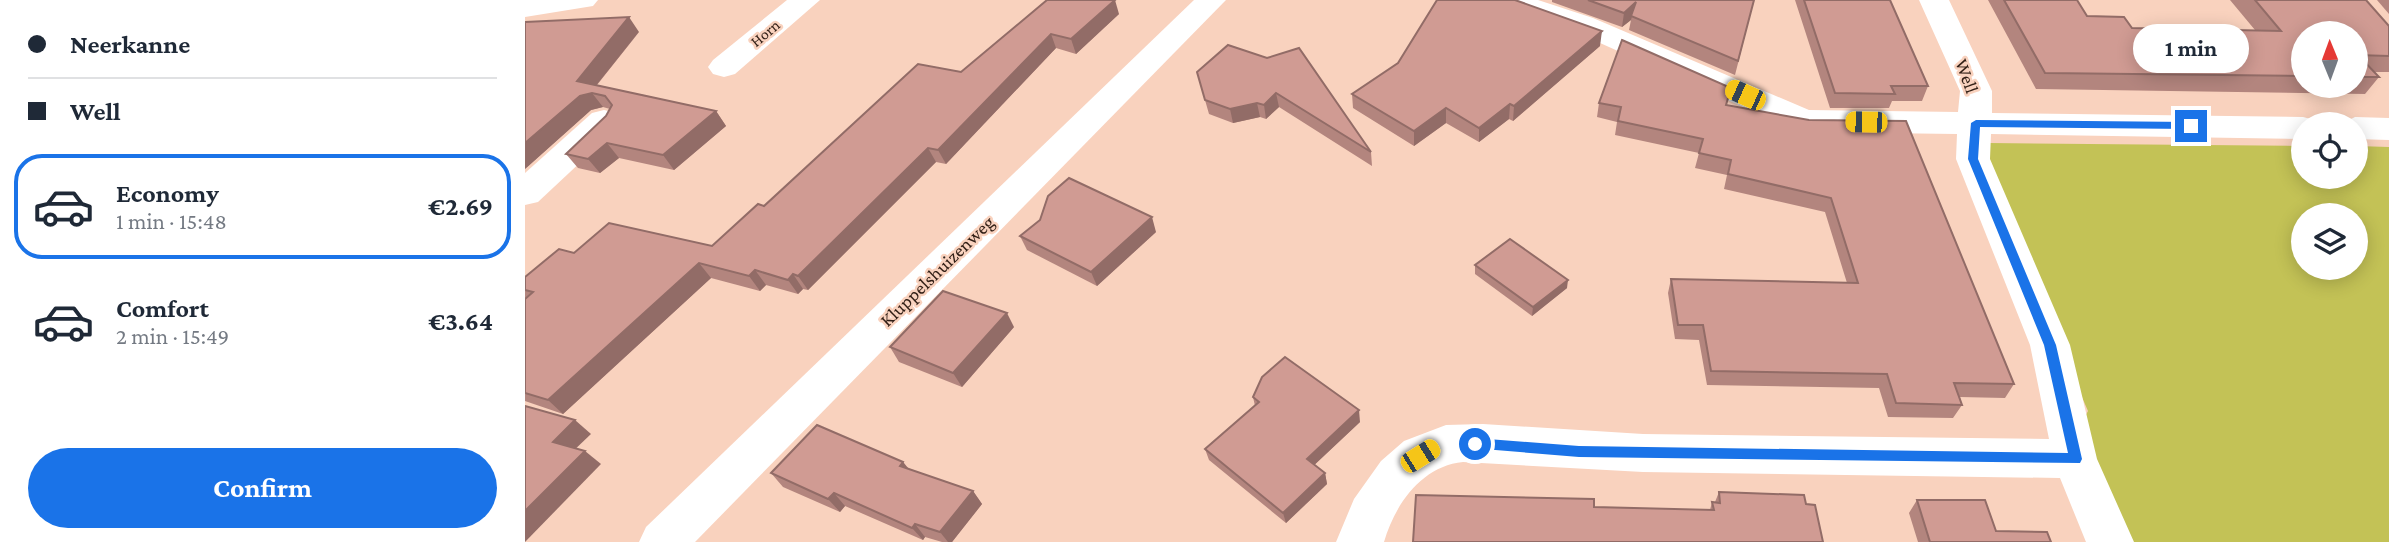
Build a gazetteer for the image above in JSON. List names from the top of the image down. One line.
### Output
{"streets":{"street":["Horn","Well","Kluppelshuizenweg"]},"north":"top","page":{"banner":["Neerkanne","Well"],"bubble":"1 min","list":[{"name":"Economy","note":"1 min · 15:48","value":"€2.69"},{"name":"Comfort","note":"2 min · 15:49","value":"€3.64"}],"buttons":"Confirm"}}
